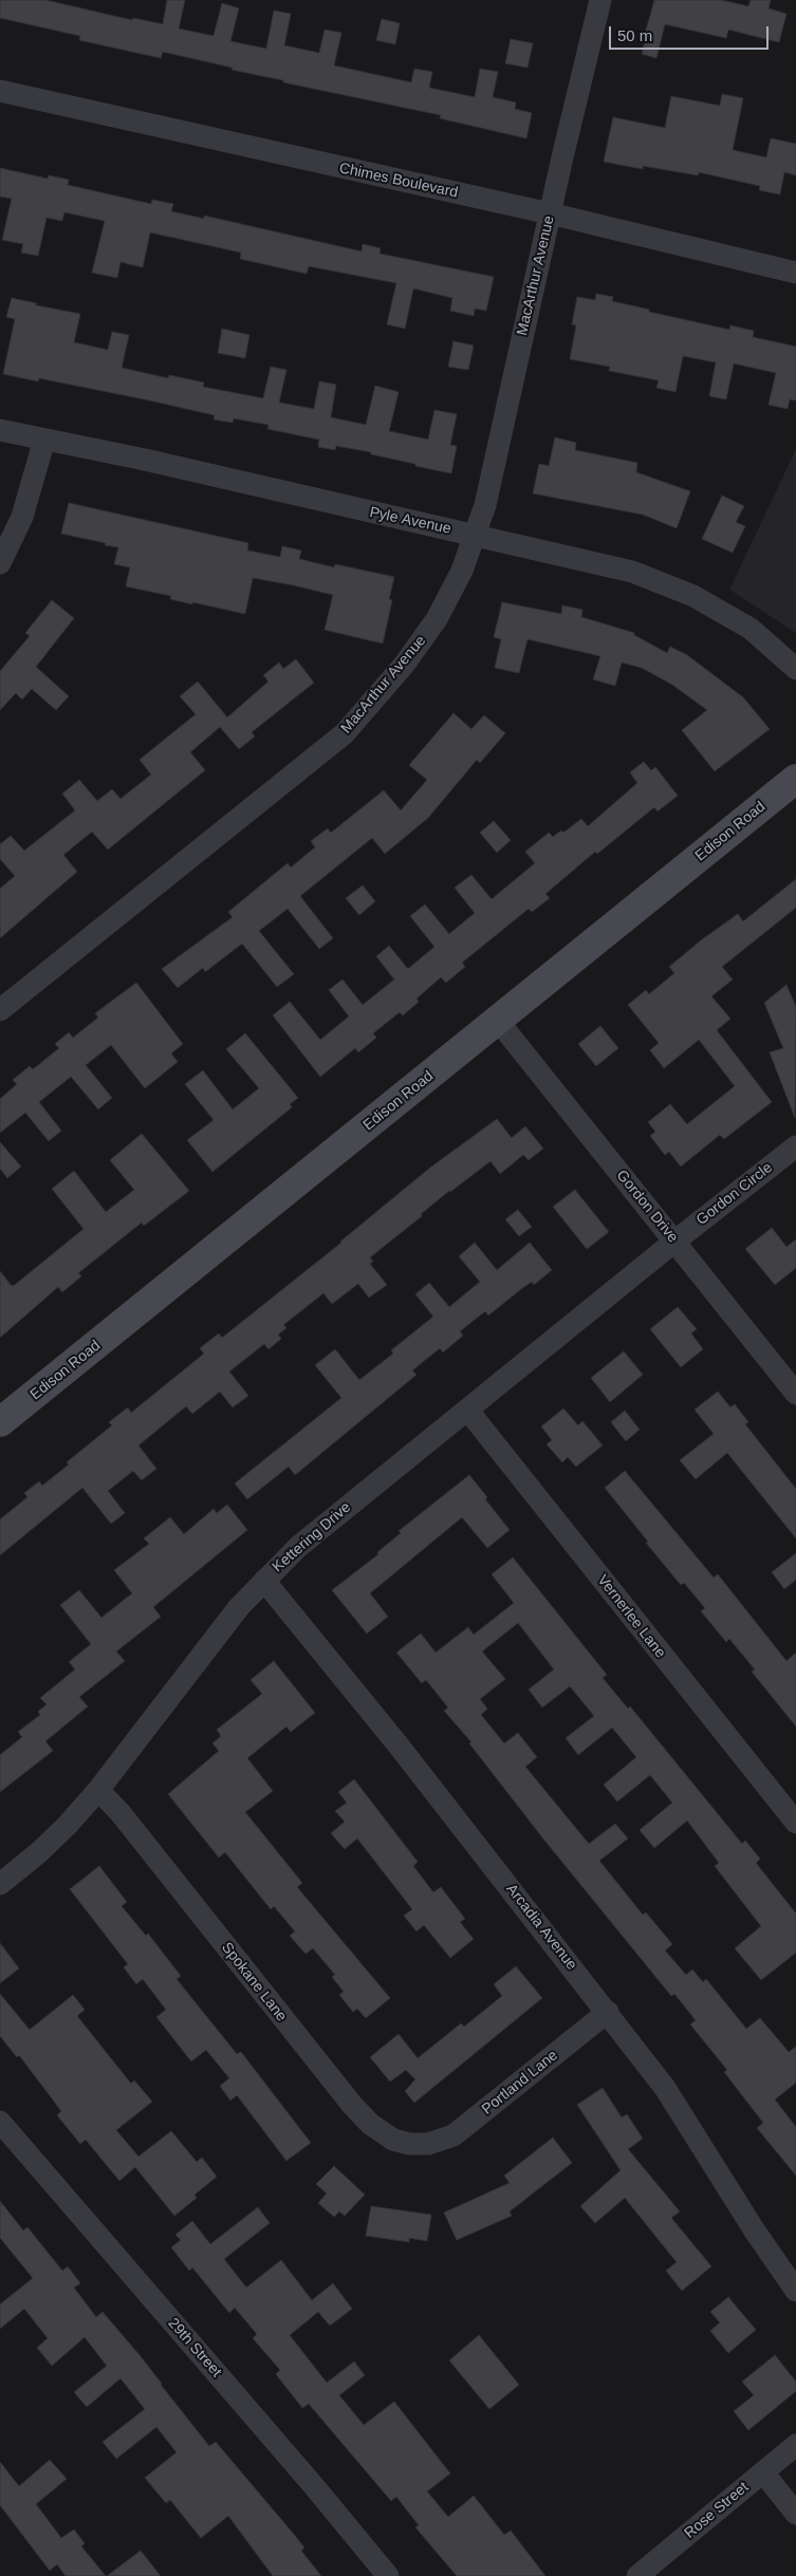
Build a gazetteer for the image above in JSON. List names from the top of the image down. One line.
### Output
{"streets":{"main road":["Edison Road"],"street":["Chimes Boulevard","MacArthur Avenue","Pyle Avenue","Gordon Circle","Gordon Drive","Kettering Drive","Vernerlee Lane","Arcadia Avenue","Spokane Lane","Portland Lane","29th Street","Rose Street"]},"crossings":[["Chimes Boulevard","MacArthur Avenue"],["MacArthur Avenue","Pyle Avenue"],["Edison Road","Gordon Drive"],["Gordon Circle","Gordon Drive"],["Gordon Circle","Kettering Drive"],["Gordon Drive","Kettering Drive"],["Kettering Drive","Vernerlee Lane"],["Kettering Drive","Arcadia Avenue"],["Kettering Drive","Spokane Lane"],["Arcadia Avenue","Portland Lane"],["Spokane Lane","Portland Lane"]],"scale_bar":"50 m"}
